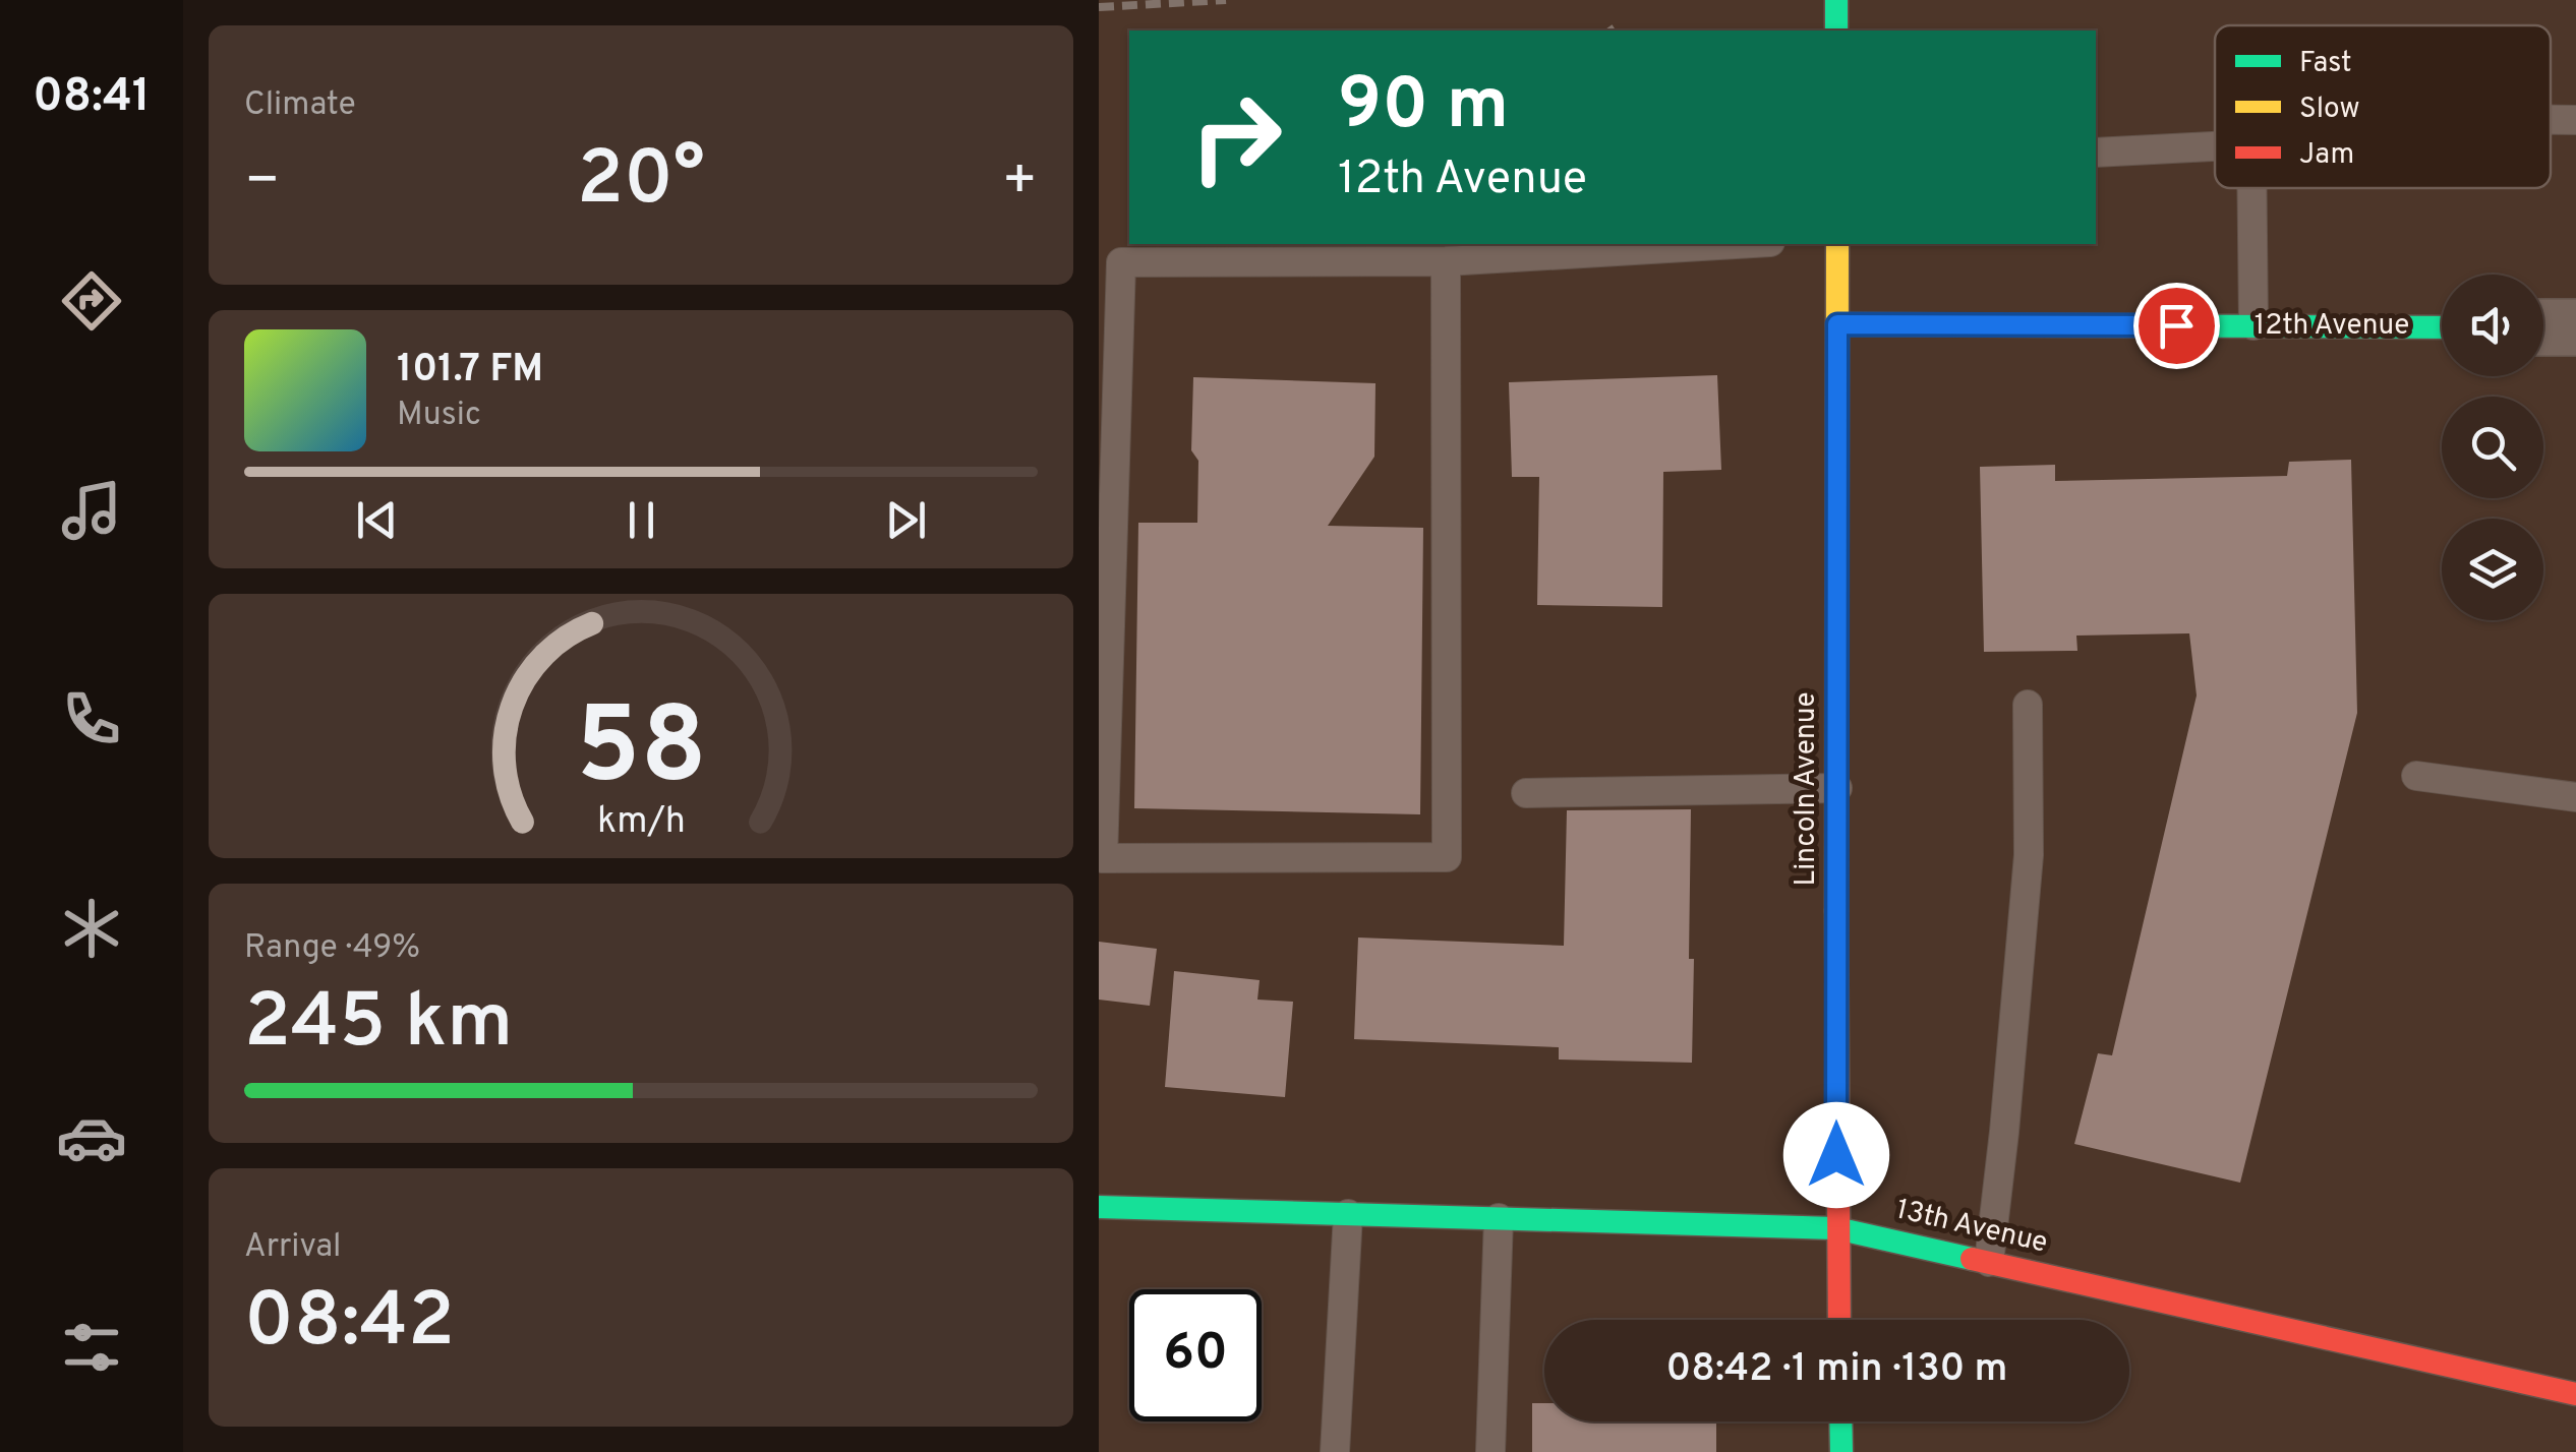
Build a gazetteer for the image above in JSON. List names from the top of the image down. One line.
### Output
{"streets":{"street":["12th Avenue","Lincoln Avenue","13th Avenue"]},"crossings":[["12th Avenue","Lincoln Avenue"],["Lincoln Avenue","13th Avenue"]],"legend":["Fast","Slow","Jam"],"page":{"tabs":"08:41","tile":["Climate",["Range · 49%","245 km"],["Arrival","08:42"]],"turn":["90 m","12th Avenue"],"heat":["−","20°","+"],"song":["101.7 FM","Music"],"limit":"60","trip":"08:42 · 1 min · 130 m","gauge":["58","km/h"]}}
